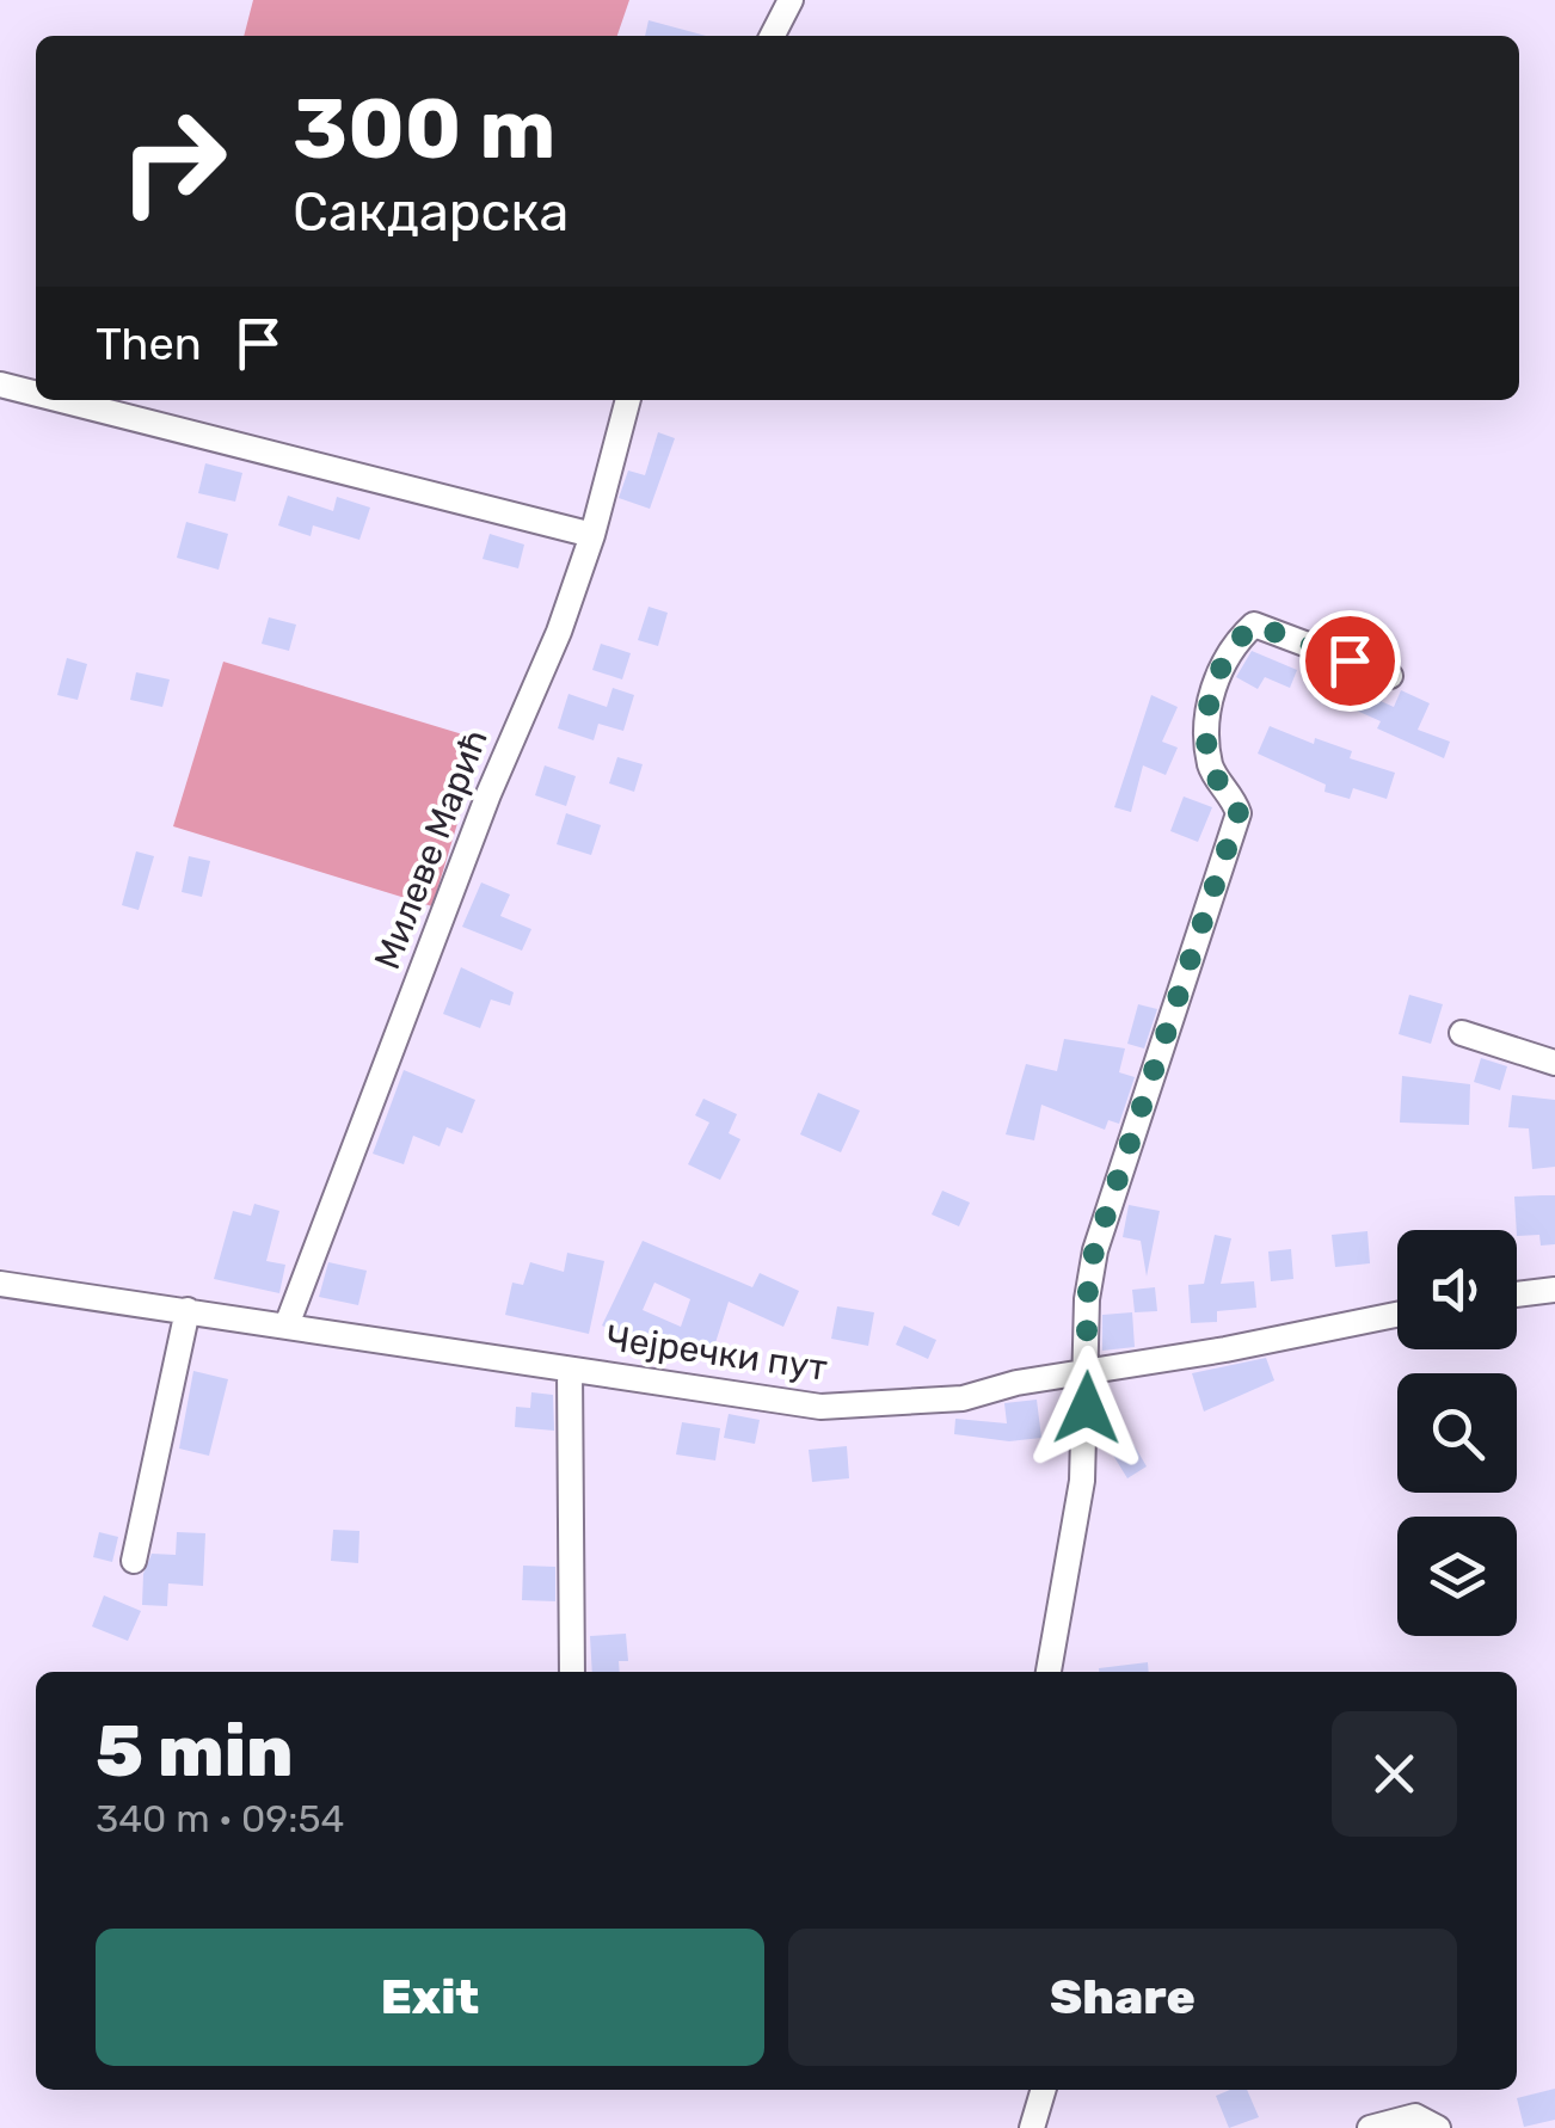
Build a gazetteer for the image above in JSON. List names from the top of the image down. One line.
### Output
{"streets":{"street":["Милеве Мaрић","Чејречки пут"]},"crossings":[["Милеве Мaрић","Чејречки пут"]],"page":{"turn":["300 m","Сакдарска"],"then":"Then","heading":["5 min","340 m · 09:54"],"buttons":["Exit","Share"]}}
